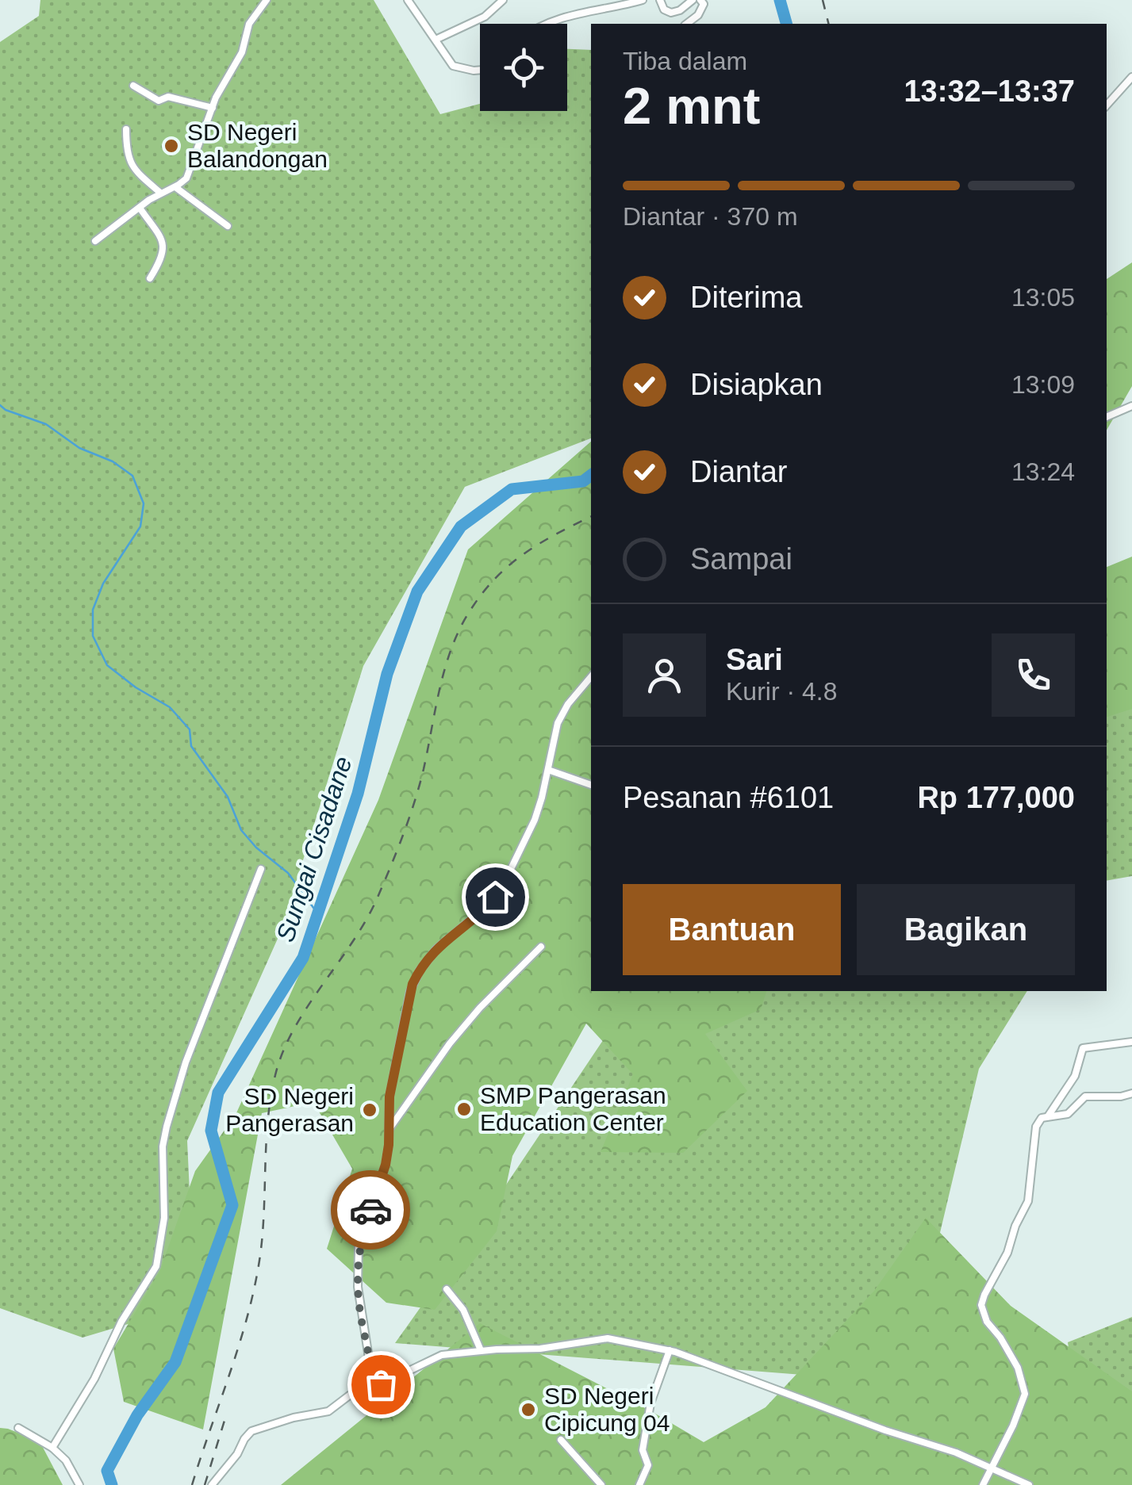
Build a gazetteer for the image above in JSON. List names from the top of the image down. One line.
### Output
{"water":["Sungai Cisadane"],"places":["SD Negeri Balandongan","SMP Pangerasan Education Center","SD Negeri Pangerasan","SD Negeri Cipicung 04"],"page":{"heading":["2 mnt","Tiba dalam","13:32–13:37"],"panel":["Sari","Kurir · 4.8","Pesanan #6101","Rp 177,000"],"bar":"Diantar · 370 m","list":[["Diterima","13:05"],["Disiapkan","13:09"],["Diantar","13:24"],"Sampai"],"buttons":["Bantuan","Bagikan"]}}
